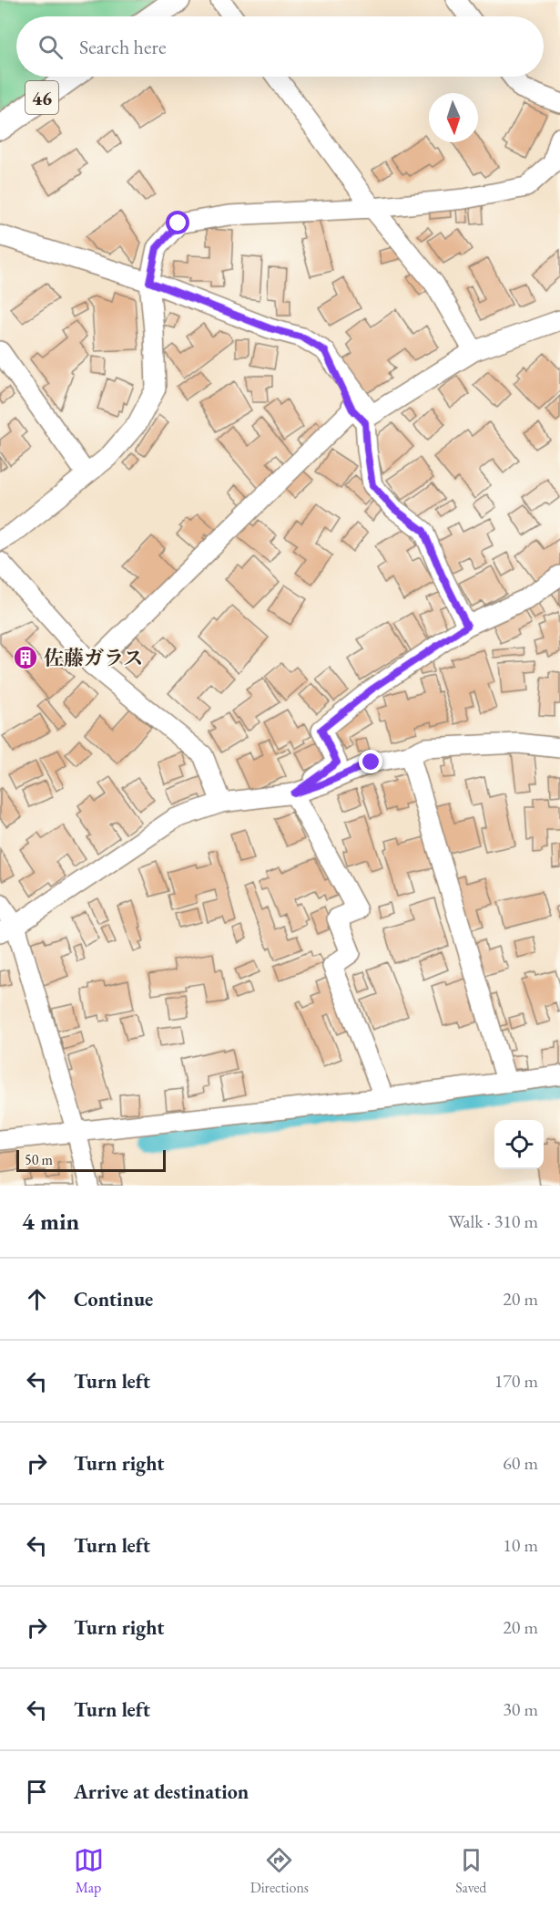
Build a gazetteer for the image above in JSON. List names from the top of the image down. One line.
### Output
{"streets":{"main road":["46"]},"places":{"building":["佐藤ガラス"]},"scale_bar":"50 m","north":"bottom","page":{"search":"Search here","scale":"50 m","heading":["4 min","Walk · 310 m"],"list":[["Continue","20 m"],["Turn left","170 m"],["Turn right","60 m"],["Turn left","10 m"],["Turn right","20 m"],["Turn left","30 m"],"Arrive at destination"],"nav":["Map","Directions","Saved"]}}
